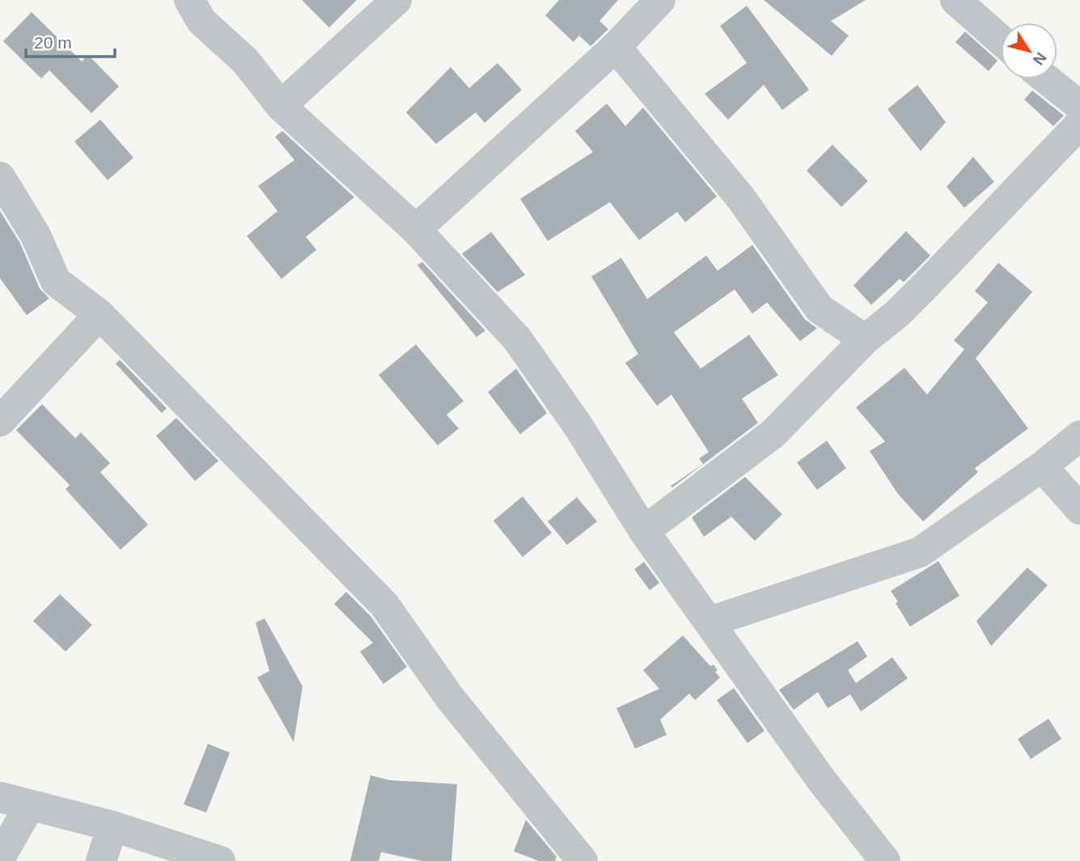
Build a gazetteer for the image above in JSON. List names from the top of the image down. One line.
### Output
{"scale_bar":"20 m","north":"bottom right"}
